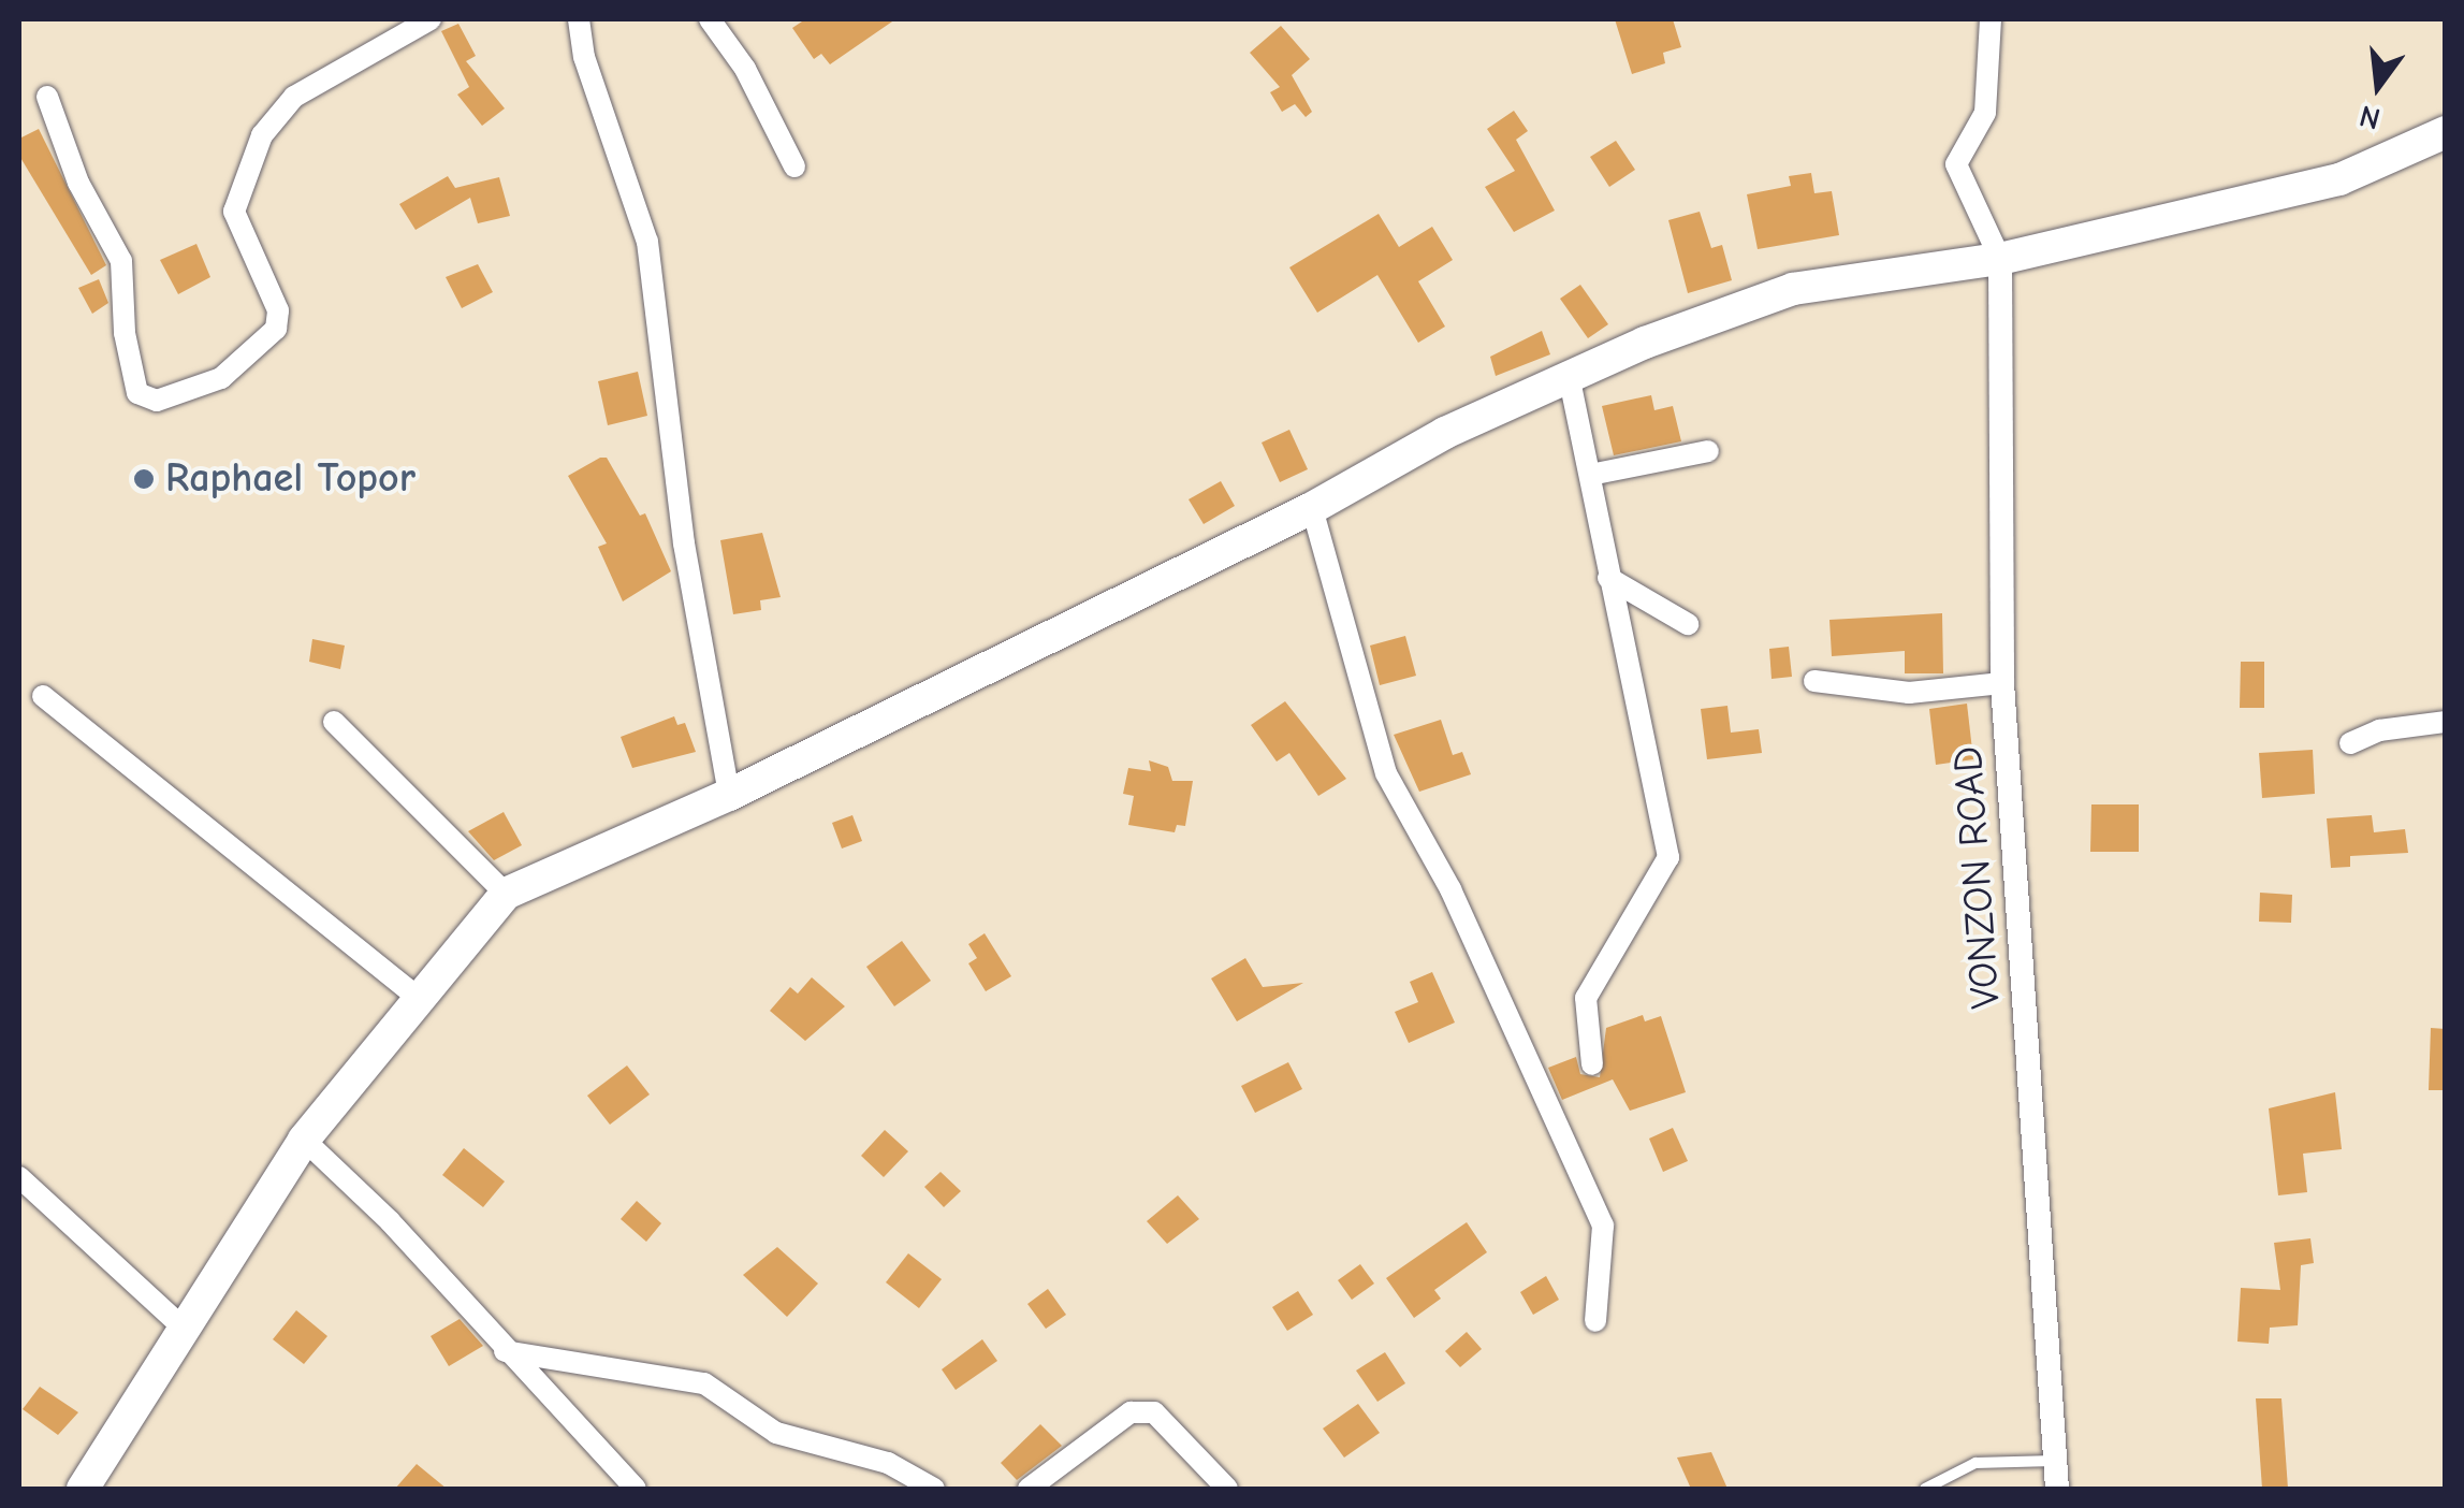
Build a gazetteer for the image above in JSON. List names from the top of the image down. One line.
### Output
{"streets":{"street":["VONZON ROAD"]},"places":["Raphael Topor"],"north":"bottom"}
